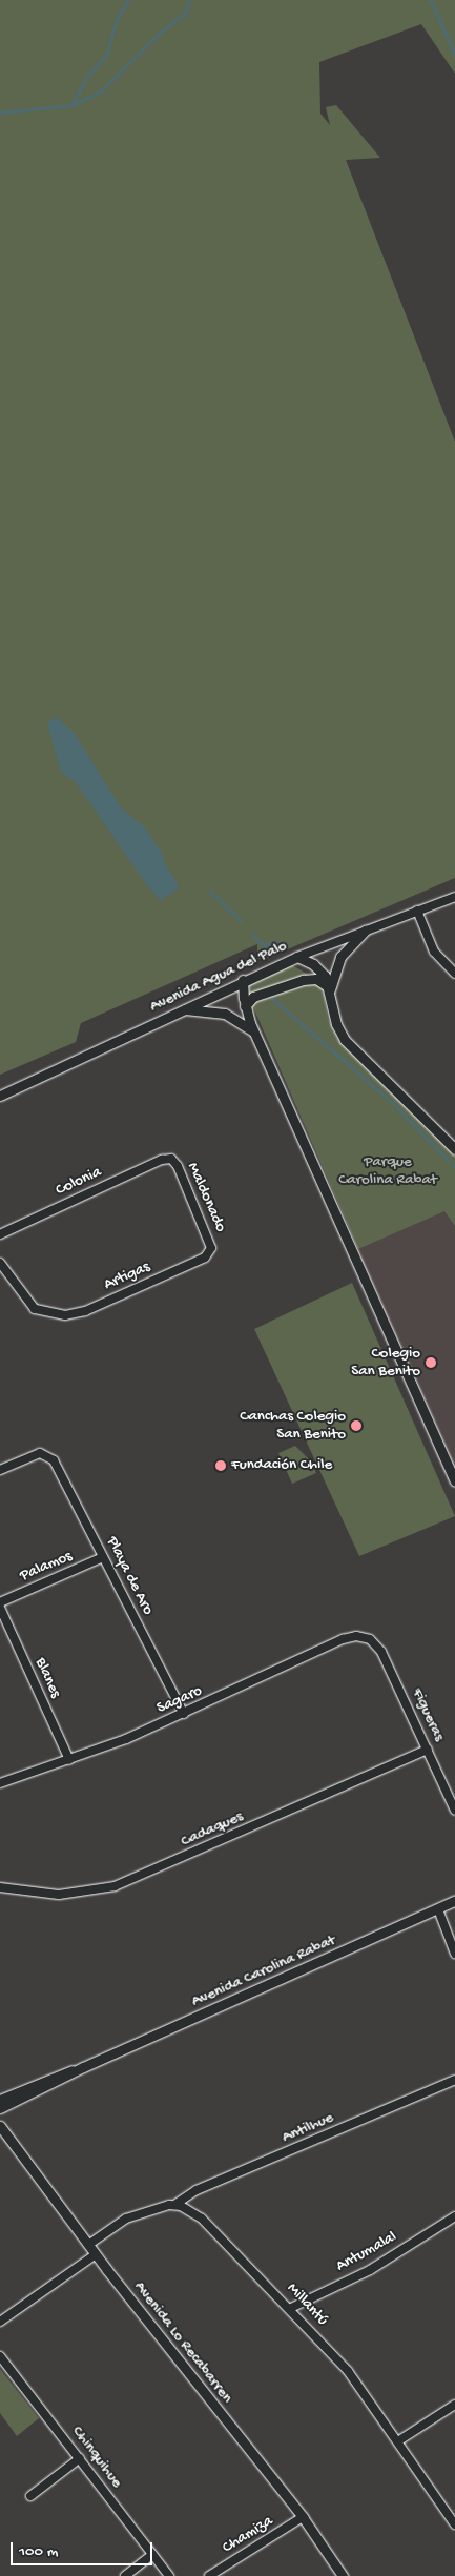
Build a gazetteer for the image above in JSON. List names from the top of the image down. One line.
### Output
{"streets":{"street":["Avenida Agua del Palo","Colonia","Maldonado","Artigas","Palamos","Playa de Aro","Blanes","Sagaro","Figueras","Cadaques","Avenida Carolina Rabat","Antilhue","Antumalal","Millantú","Avenida Lo Recabarren","Chinquihue","Chamiza"]},"crossings":[["Colonia","Maldonado"],["Maldonado","Artigas"],["Palamos","Playa de Aro"],["Playa de Aro","Sagaro"],["Blanes","Sagaro"],["Sagaro","Figueras"],["Figueras","Cadaques"],["Antilhue","Millantú"],["Antumalal","Millantú"],["Avenida Lo Recabarren","Chamiza"]],"parks":["Parque Carolina Rabat"],"places":["Colegio San Benito","Canchas Colegio San Benito","Fundación Chile"],"scale_bar":"100 m"}
